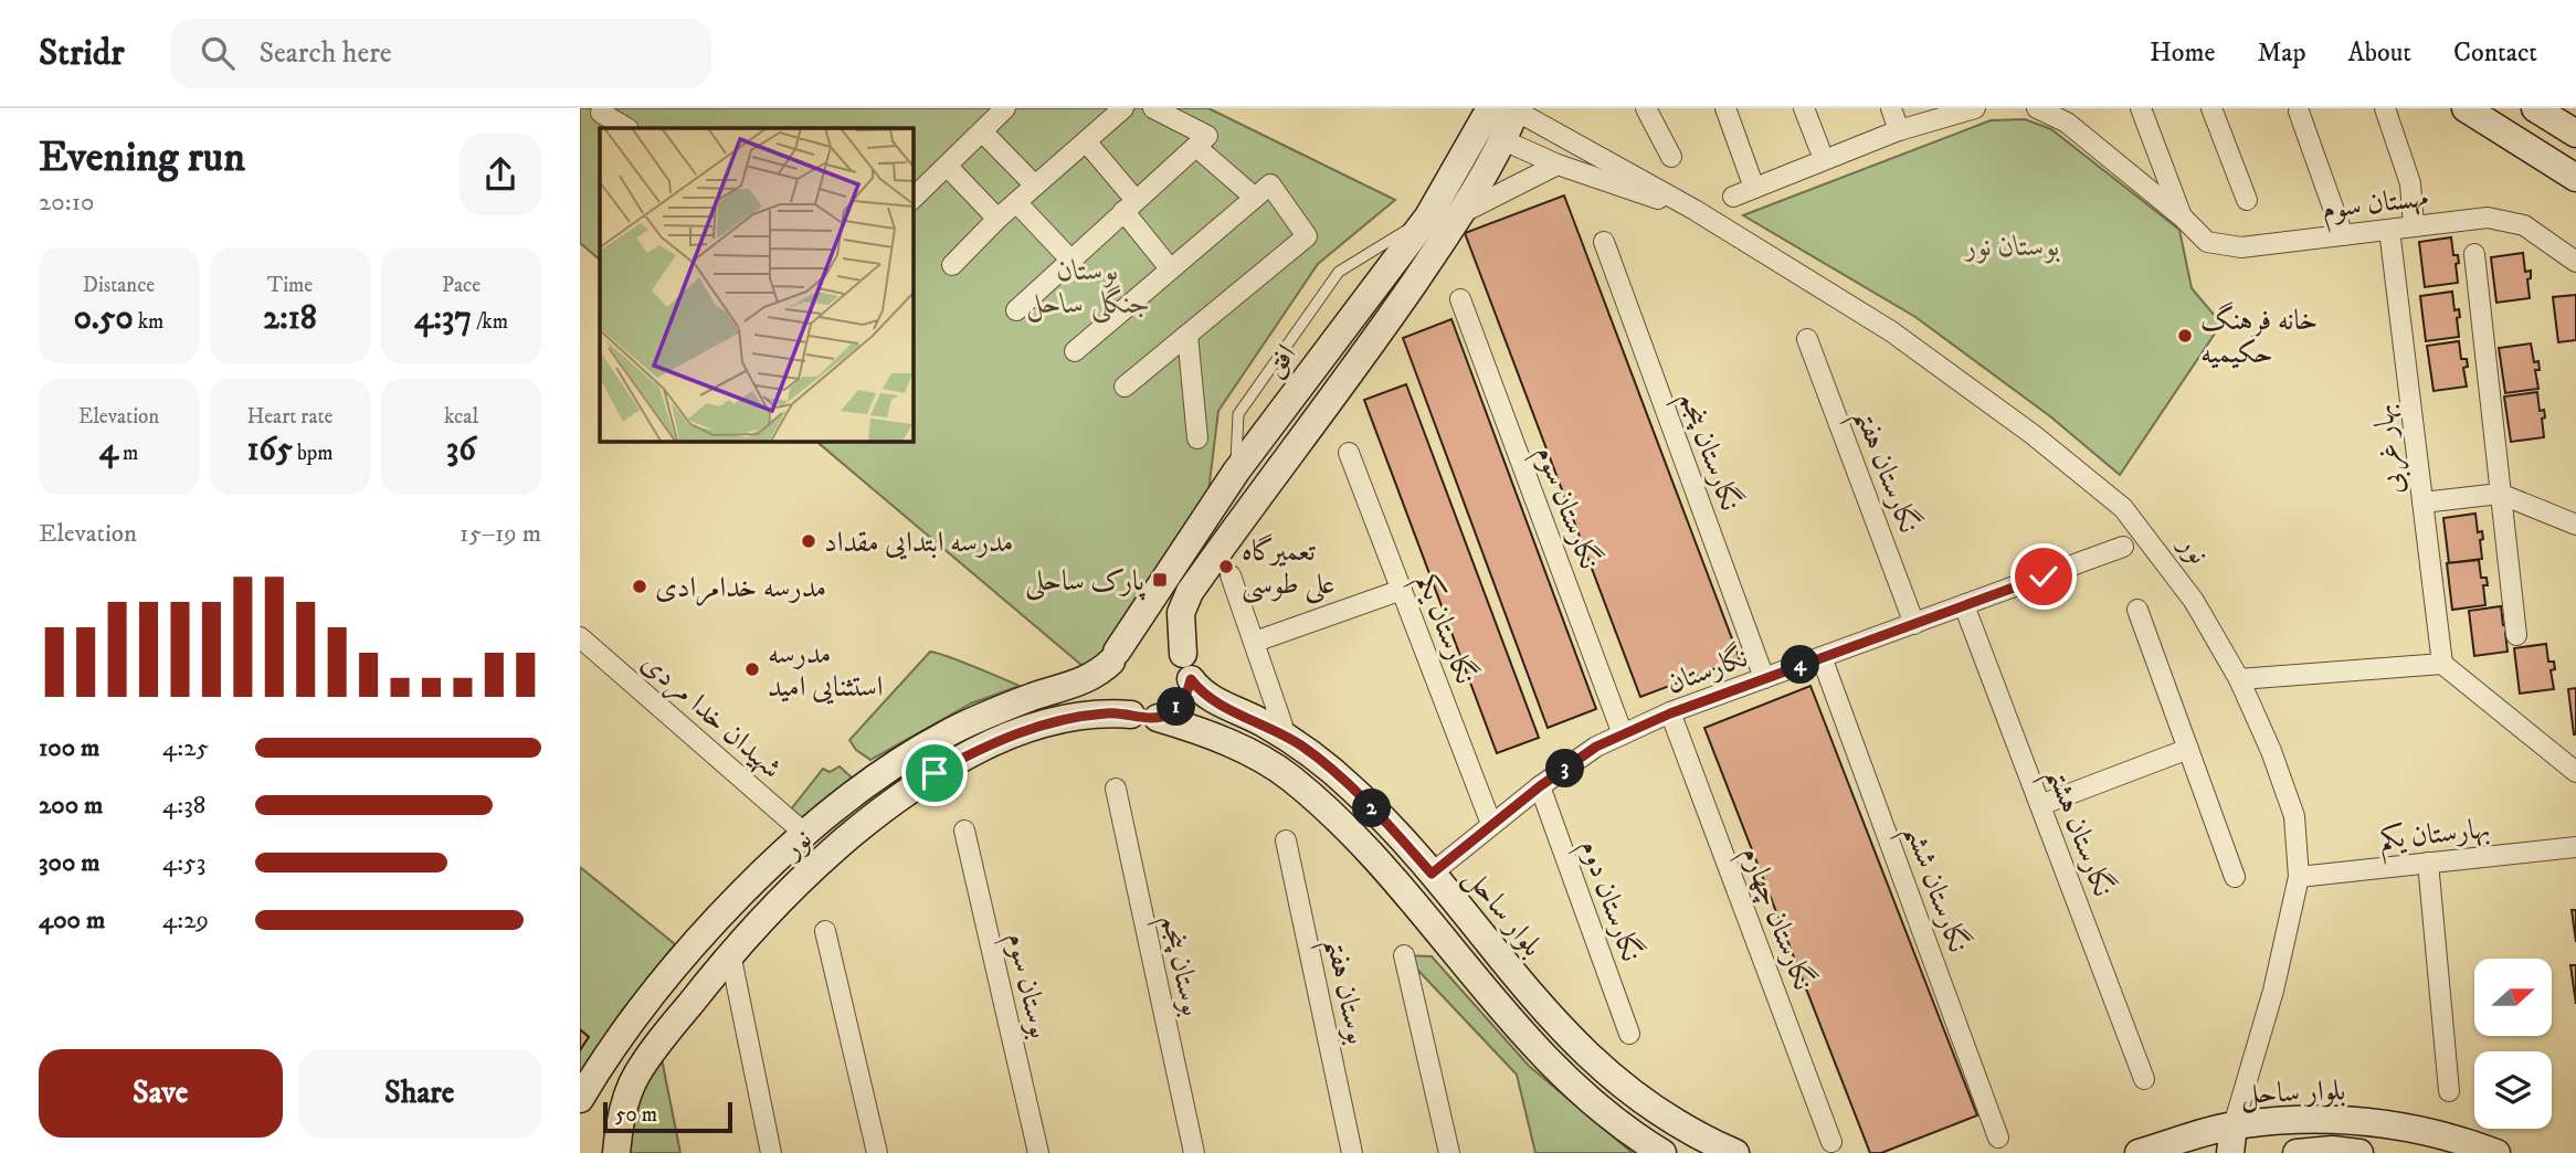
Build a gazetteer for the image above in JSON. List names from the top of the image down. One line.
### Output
{"streets":{"main road":["افق","نور","بلوار ساحل"],"street":["مهستان سوم","بهار غربی","نگارستان پنجم","نگارستان هفتم","نگارستان سوم","نگارستان یکم","نگارستان","شهیدان خدا مردی","نگارستان هشتم","بهارستان یکم","نگارستان ششم","نگارستان دوم","نگارستان چهارم","بوستان پنجم","بوستان سوم","بوستان هفتم"]},"crossings":[["مهستان سوم","بهار غربی"],["افق","نور"],["افق","بلوار ساحل"],["نگارستان پنجم","نگارستان"],["نگارستان هفتم","نگارستان"],["نگارستان سوم","نگارستان"],["نور","شهیدان خدا مردی"],["نور","بهارستان یکم"],["نور","بلوار ساحل"],["نگارستان یکم","نگارستان"],["نگارستان","نگارستان هشتم"],["نگارستان","نگارستان ششم"],["نگارستان","نگارستان دوم"],["نگارستان","بلوار ساحل"],["نگارستان","نگارستان چهارم"]],"parks":["بوستان نور","بوستان جنگلی ساحل"],"places":{"other":["خانه فرهنگ حکیمیه","مدرسه ابتدایی مقداد","تعمیرگاه علی طوسی","مدرسه خدامرادی","مدرسه استثنایی امید"],"transit":["پارک ساحلی"]},"scale_bar":"50 m","north":"right","page":{"header":"Stridr","search":"Search here","nav":["Home","Map","About","Contact"],"heading":["Evening run","20:10"],"stats":[["Distance","0.50 km"],["Time","2:18"],["Pace","4:37 /km"],["Elevation","4 m"],["Heart rate","165 bpm"],["kcal","36"]],"chart":["Elevation","15–19 m"],"pins":["4","1","3","2"],"list":[{"name":"100 m","note":"4:25"},{"name":"200 m","note":"4:38"},{"name":"300 m","note":"4:53"},{"name":"400 m","note":"4:29"}],"buttons":["Save","Share"],"scale":"50 m"}}
